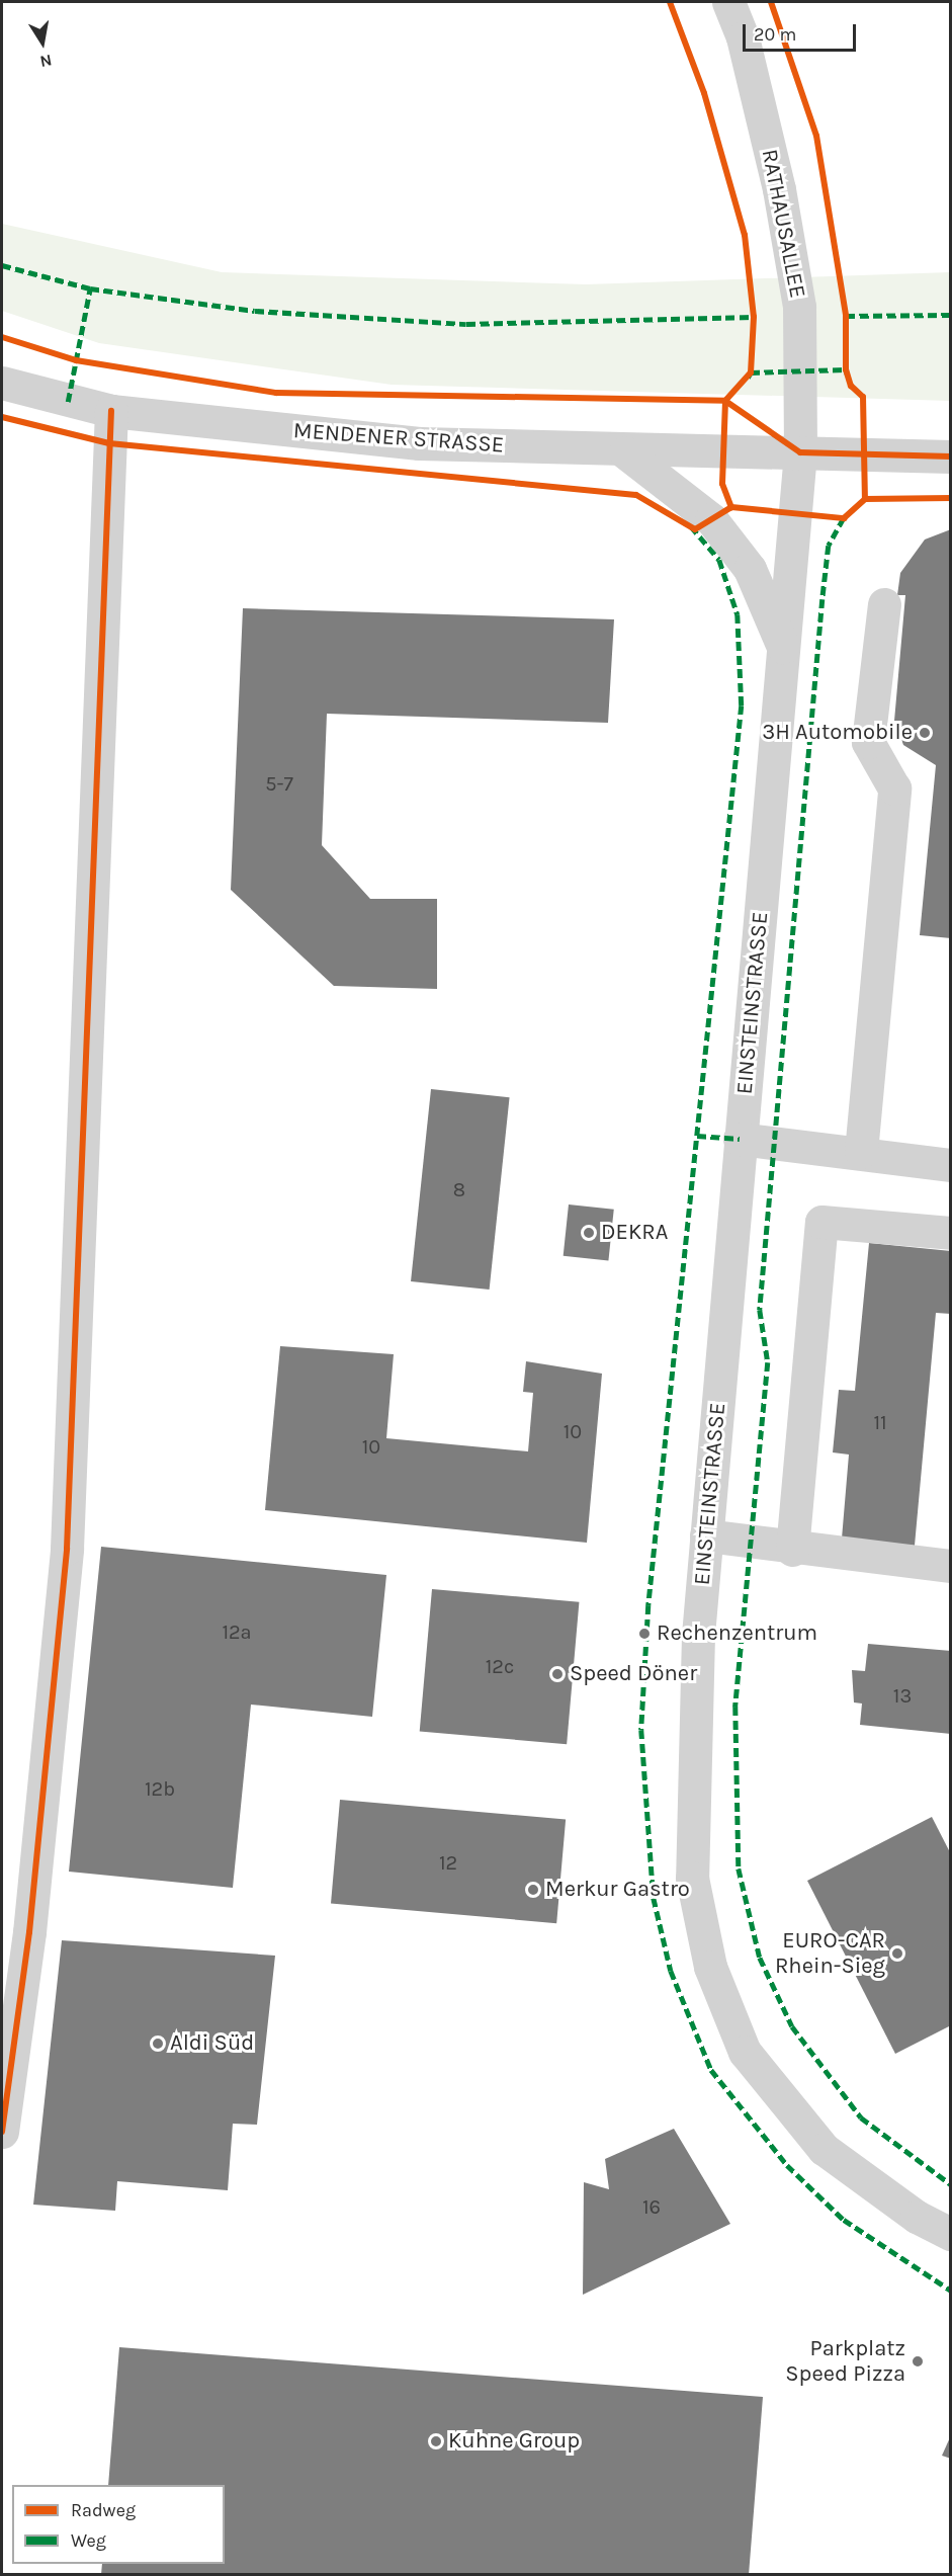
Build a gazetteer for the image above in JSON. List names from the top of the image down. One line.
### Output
{"streets":{"street":["RATHAUSALLEE","MENDENER STRASSE","EINSTEINSTRASSE"]},"crossings":[["RATHAUSALLEE","MENDENER STRASSE"],["RATHAUSALLEE","EINSTEINSTRASSE"],["MENDENER STRASSE","EINSTEINSTRASSE"]],"places":["3H Automobile","DEKRA","Rechenzentrum","Speed Döner","Merkur Gastro","EURO-CAR Rhein-Sieg","Aldi Süd","Parkplatz Speed Pizza","Kuhne Group"],"house_numbers":["5-7","8","11","10","10","12a","12c","13","12b","12","16"],"legend":["Radweg","Weg"],"scale_bar":"20 m","north":"bottom"}
